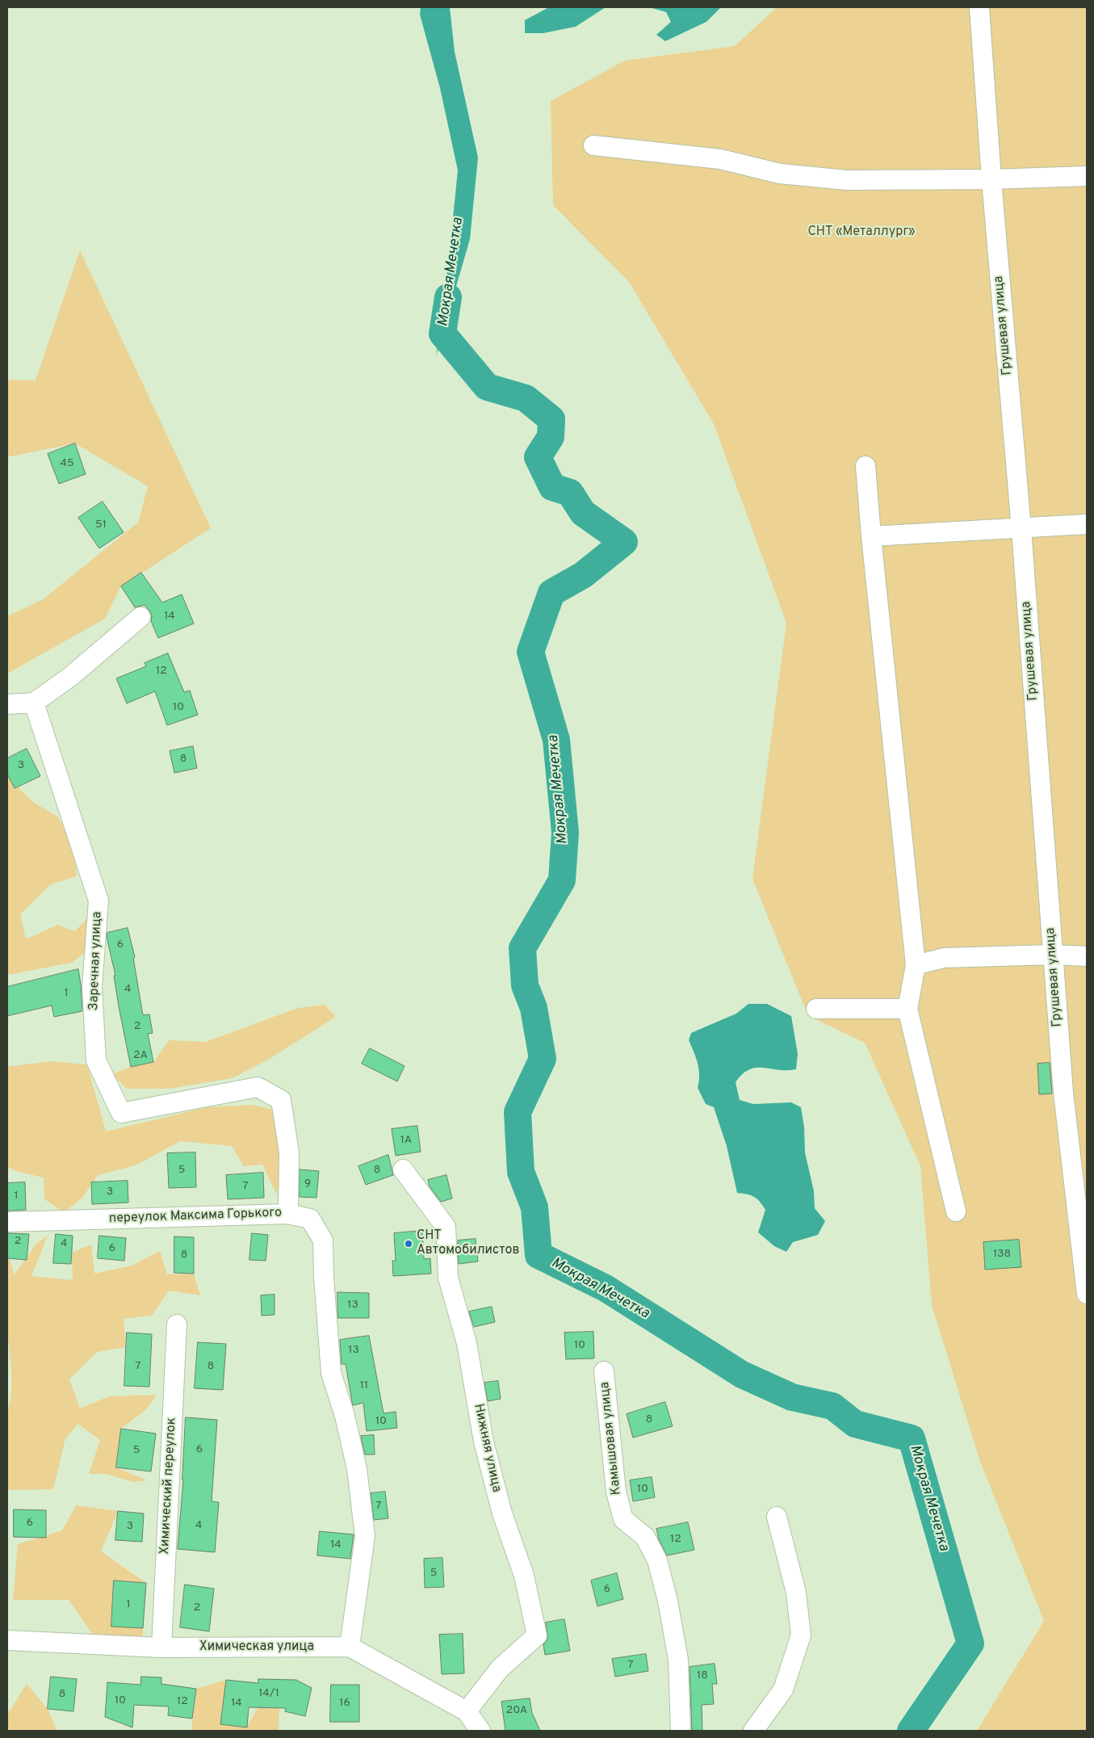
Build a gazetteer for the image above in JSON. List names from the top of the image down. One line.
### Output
{"streets":{"street":["Грушевая улица","Заречная улица","переулок Максима Горького","Камышовая улица","Нижняя улица","Химический переулок","Химическая улица"]},"crossings":[["Заречная улица","переулок Максима Горького"],["переулок Максима Горького","Химическая улица"],["Нижняя улица","Химическая улица"],["Химический переулок","Химическая улица"]],"water":["Мокрая Мечетка"],"parks":["СНТ «Металлург»"],"places":["СНТ Автомобилистов"],"house_numbers":["45","51","14","12","10","8","3","6","4","1","2","2А","1А","5","8","9","7","3","1","2","4","6","138","8","13","10","13","7","8","11","8","10","6","5","10","7","6","4","3","12","14","5","6","1","2","7","18","14/1","8","10","12","14","16","20А"]}
